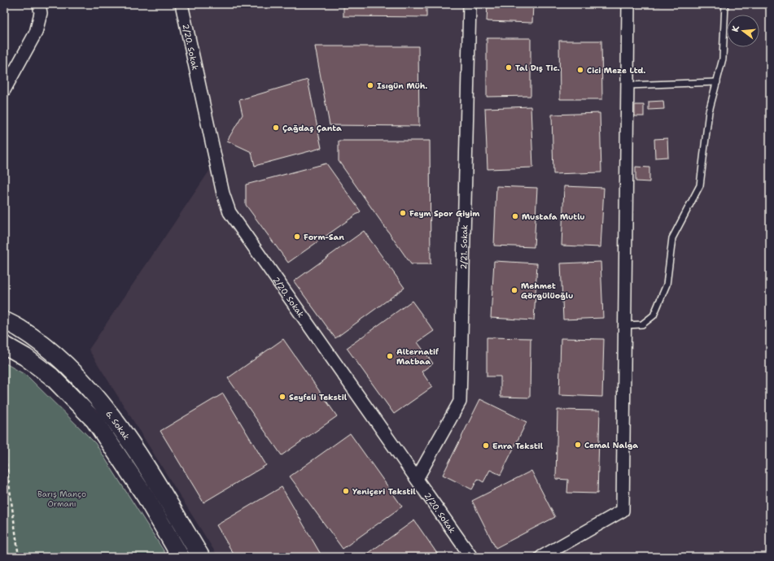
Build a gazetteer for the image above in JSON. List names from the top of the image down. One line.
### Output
{"streets":{"main road":["6. Sokak"],"street":["2/20. Sokak","2/21. Sokak"]},"crossings":[["2/20. Sokak","2/21. Sokak"]],"parks":["Barış Manço Ormanı"],"places":["Tal Dış Tic.","Cici Meze Ltd.","Isıgün Müh.","Çağdaş Çanta","Feym Spor Giyim","Mustafa Mutlu","Form-San","Mehmet Görgülüoğlu","Alternatif Matbaa","Seyfeli Tekstil","Cemal Nalga","Enra Tekstil","Yeniçeri Tekstil"],"north":"left"}
